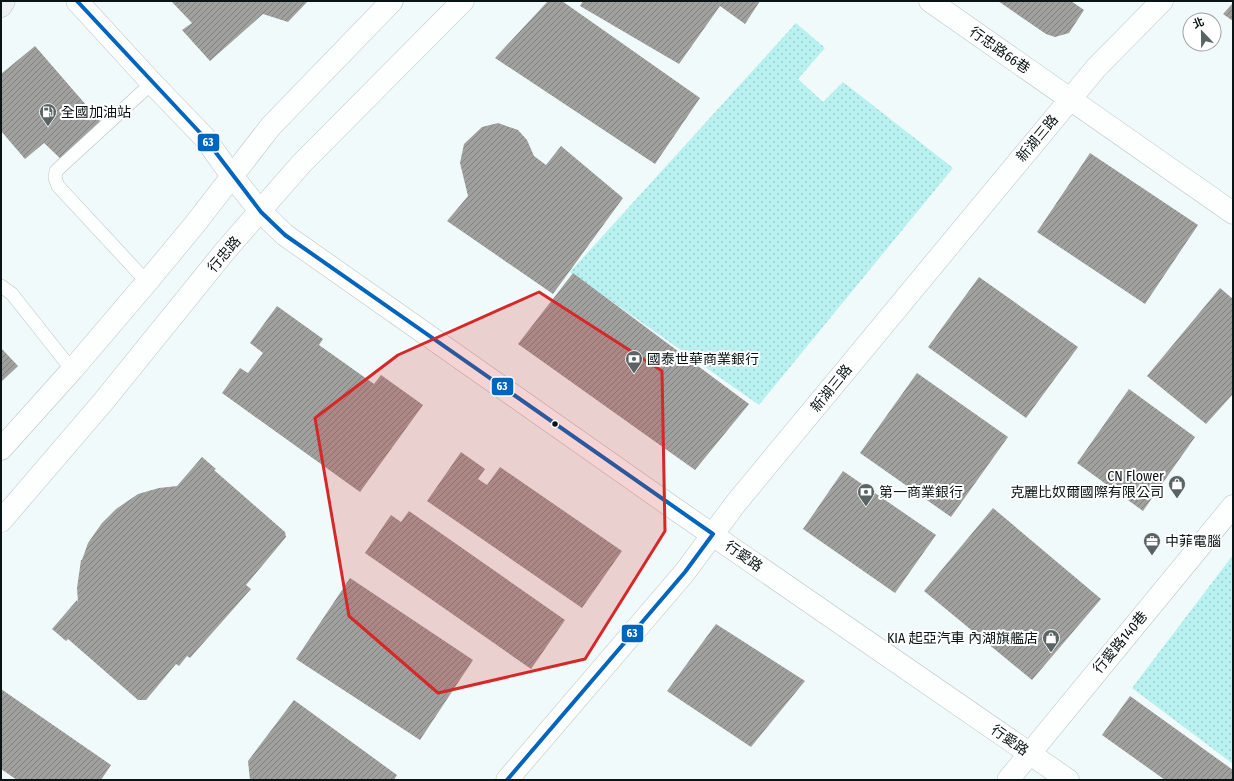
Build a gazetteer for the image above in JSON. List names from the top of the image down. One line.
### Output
{"streets":{"street":["行忠路66巷","新湖三路","行忠路","行愛路","行愛路140巷"]},"crossings":[["行忠路66巷","新湖三路"],["新湖三路","行愛路"],["行忠路","行愛路"],["行愛路","行愛路140巷"]],"places":{"fuel station":["全國加油站"],"bank":["國泰世華商業銀行","第一商業銀行"],"shop":["CN Flower 克麗比奴爾國際有限公司","KIA 起亞汽車 內湖旗艦店"],"office":["中菲電腦"]},"lines":["transit line 63"],"north":"top"}
